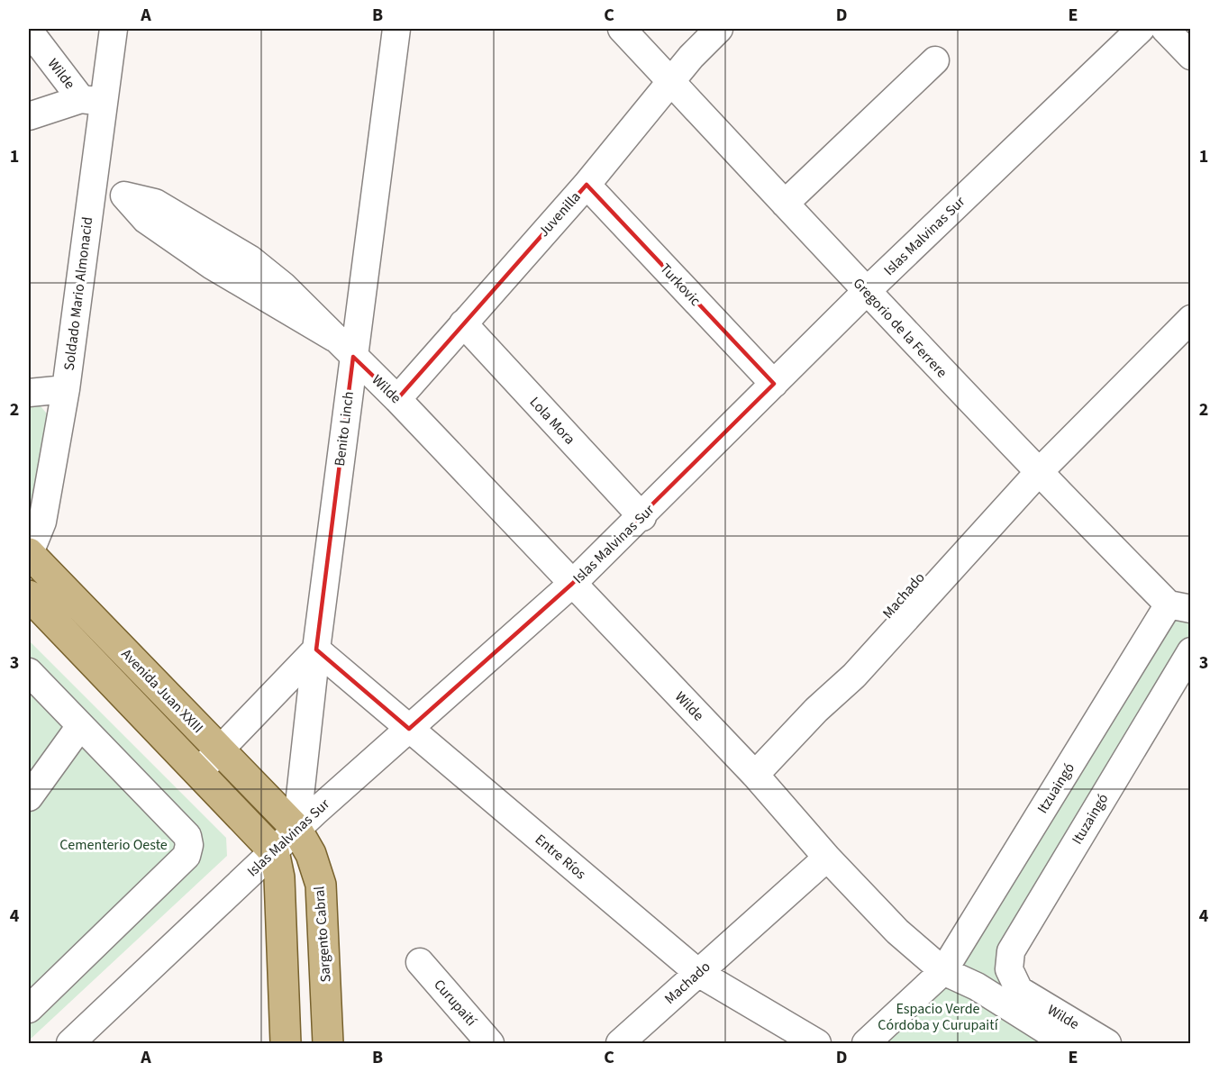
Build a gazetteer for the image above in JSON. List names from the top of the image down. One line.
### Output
{"streets":{"main road":["Avenida Juan XXIII","Sargento Cabral"],"street":["Wilde","Juvenilla","Islas Malvinas Sur","Turkovic","Soldado Mario Almonacid","Gregorio de la Ferrere","Lola Mora","Benito Linch","Machado","Itzuaingó","Ituzaingó","Entre Ríos","Curupaití"]},"crossings":[["Wilde","Juvenilla"],["Wilde","Islas Malvinas Sur"],["Wilde","Soldado Mario Almonacid"],["Wilde","Benito Linch"],["Wilde","Machado"],["Wilde","Itzuaingó"],["Wilde","Ituzaingó"],["Juvenilla","Turkovic"],["Juvenilla","Gregorio de la Ferrere"],["Juvenilla","Lola Mora"],["Islas Malvinas Sur","Turkovic"],["Islas Malvinas Sur","Gregorio de la Ferrere"],["Islas Malvinas Sur","Lola Mora"],["Islas Malvinas Sur","Benito Linch"],["Islas Malvinas Sur","Avenida Juan XXIII"],["Islas Malvinas Sur","Entre Ríos"],["Islas Malvinas Sur","Sargento Cabral"],["Soldado Mario Almonacid","Avenida Juan XXIII"],["Gregorio de la Ferrere","Machado"],["Gregorio de la Ferrere","Itzuaingó"],["Benito Linch","Avenida Juan XXIII"],["Benito Linch","Entre Ríos"],["Benito Linch","Sargento Cabral"],["Machado","Entre Ríos"],["Avenida Juan XXIII","Sargento Cabral"]],"parks":["Cementerio Oeste","Espacio Verde Córdoba y Curupaití"],"grid":{"columns":["A","B","C","D","E"],"rows":["1","2","3","4"]}}
